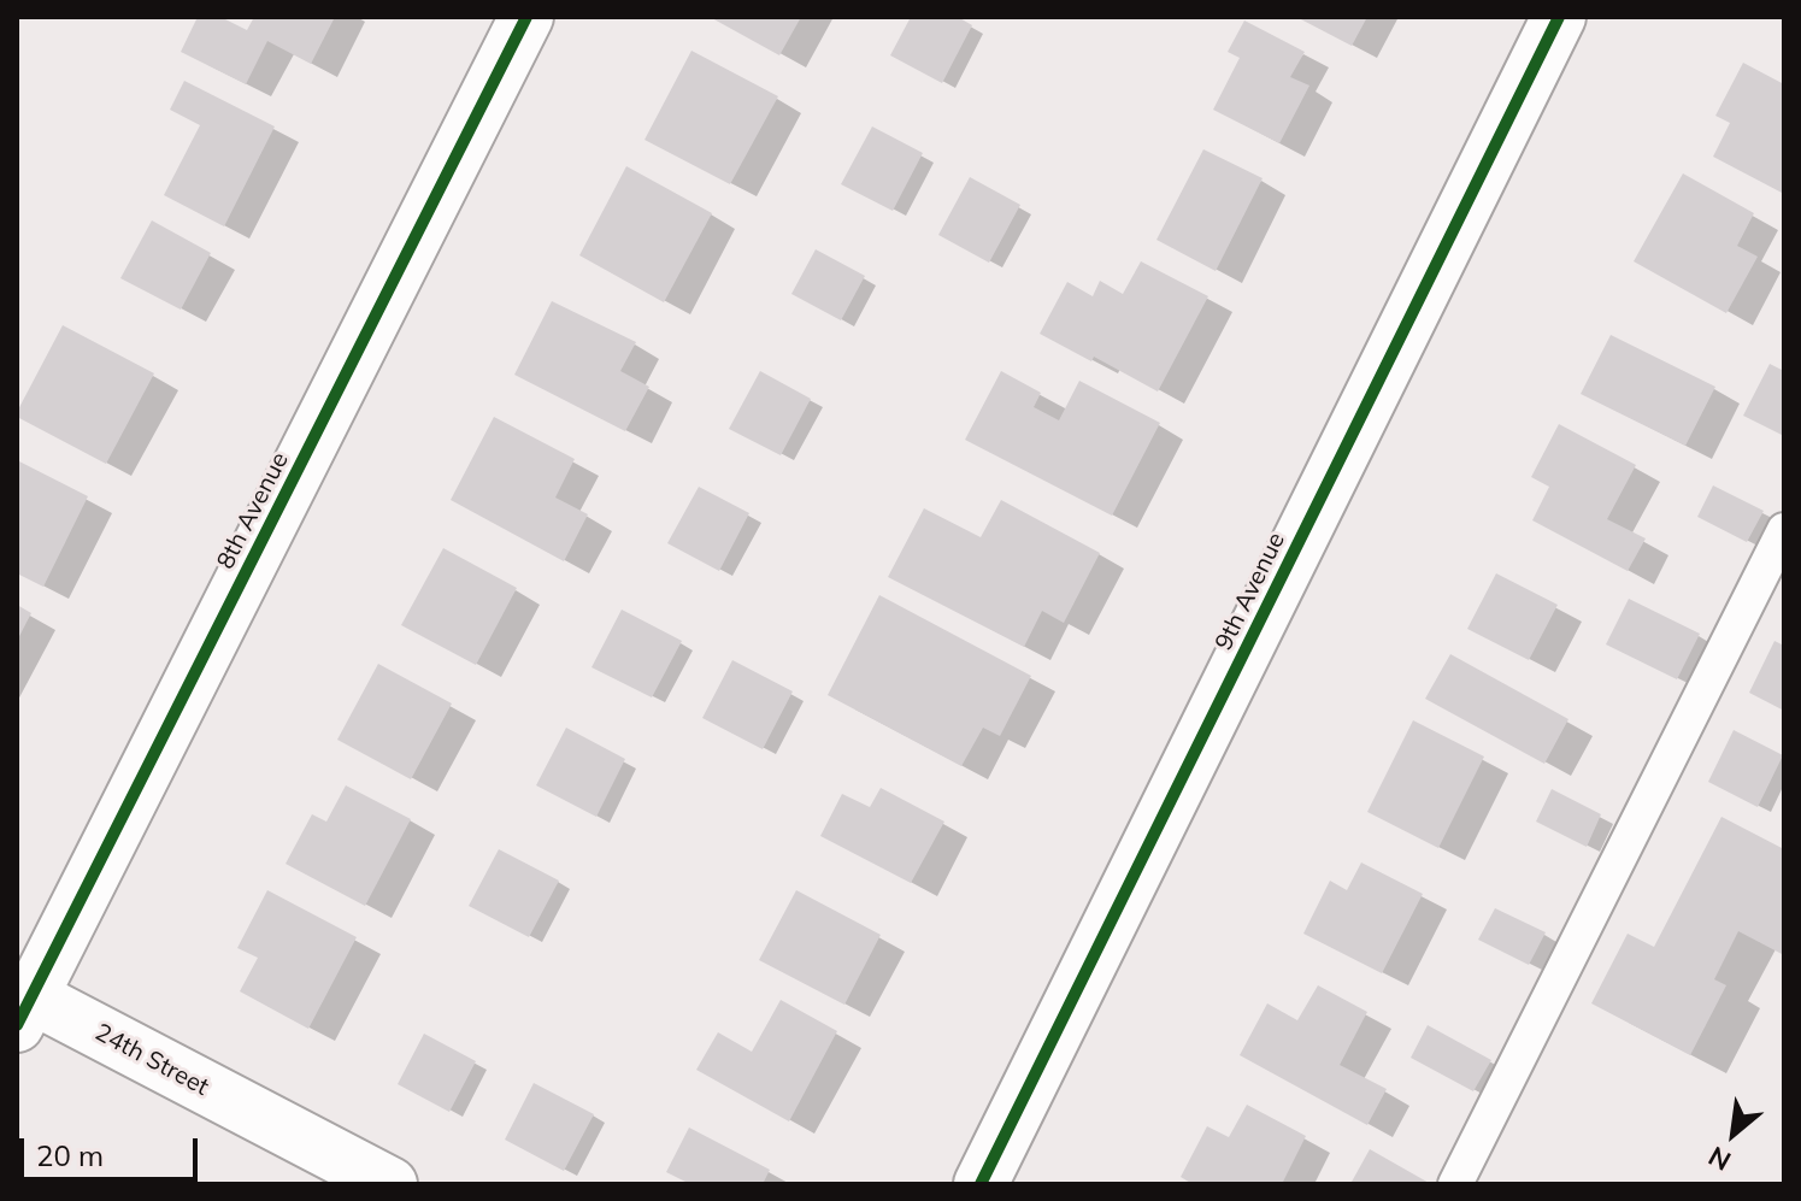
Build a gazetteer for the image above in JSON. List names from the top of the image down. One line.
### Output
{"streets":{"street":["8th Avenue","9th Avenue","24th Street"]},"crossings":[["8th Avenue","24th Street"]],"scale_bar":"20 m","north":"bottom left"}
